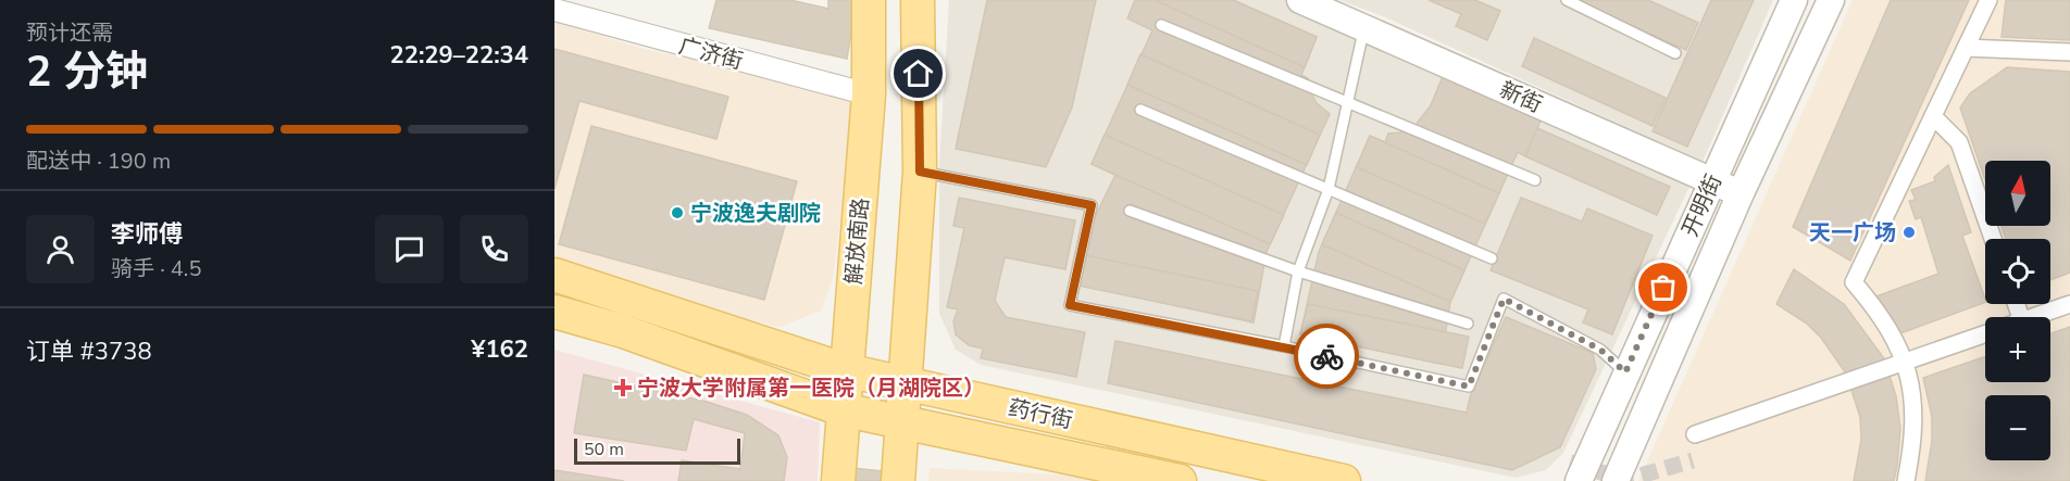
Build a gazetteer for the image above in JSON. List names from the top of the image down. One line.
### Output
{"streets":{"main road":["解放南路","药行街"],"street":["广济街","新街","开明街"]},"crossings":[["广济街","解放南路"],["新街","开明街"],["解放南路","药行街"]],"places":{"other":["宁波逸夫剧院","天一广场"],"health":["宁波大学附属第一医院（月湖院区）"]},"scale_bar":"50 m","north":"top","page":{"heading":["2 分钟","预计还需","22:29–22:34"],"panel":["李师傅","骑手 · 4.5","订单 #3738","¥162"],"bar":"配送中 · 190 m","map_buttons":["+","−"],"scale":"50 m"}}
